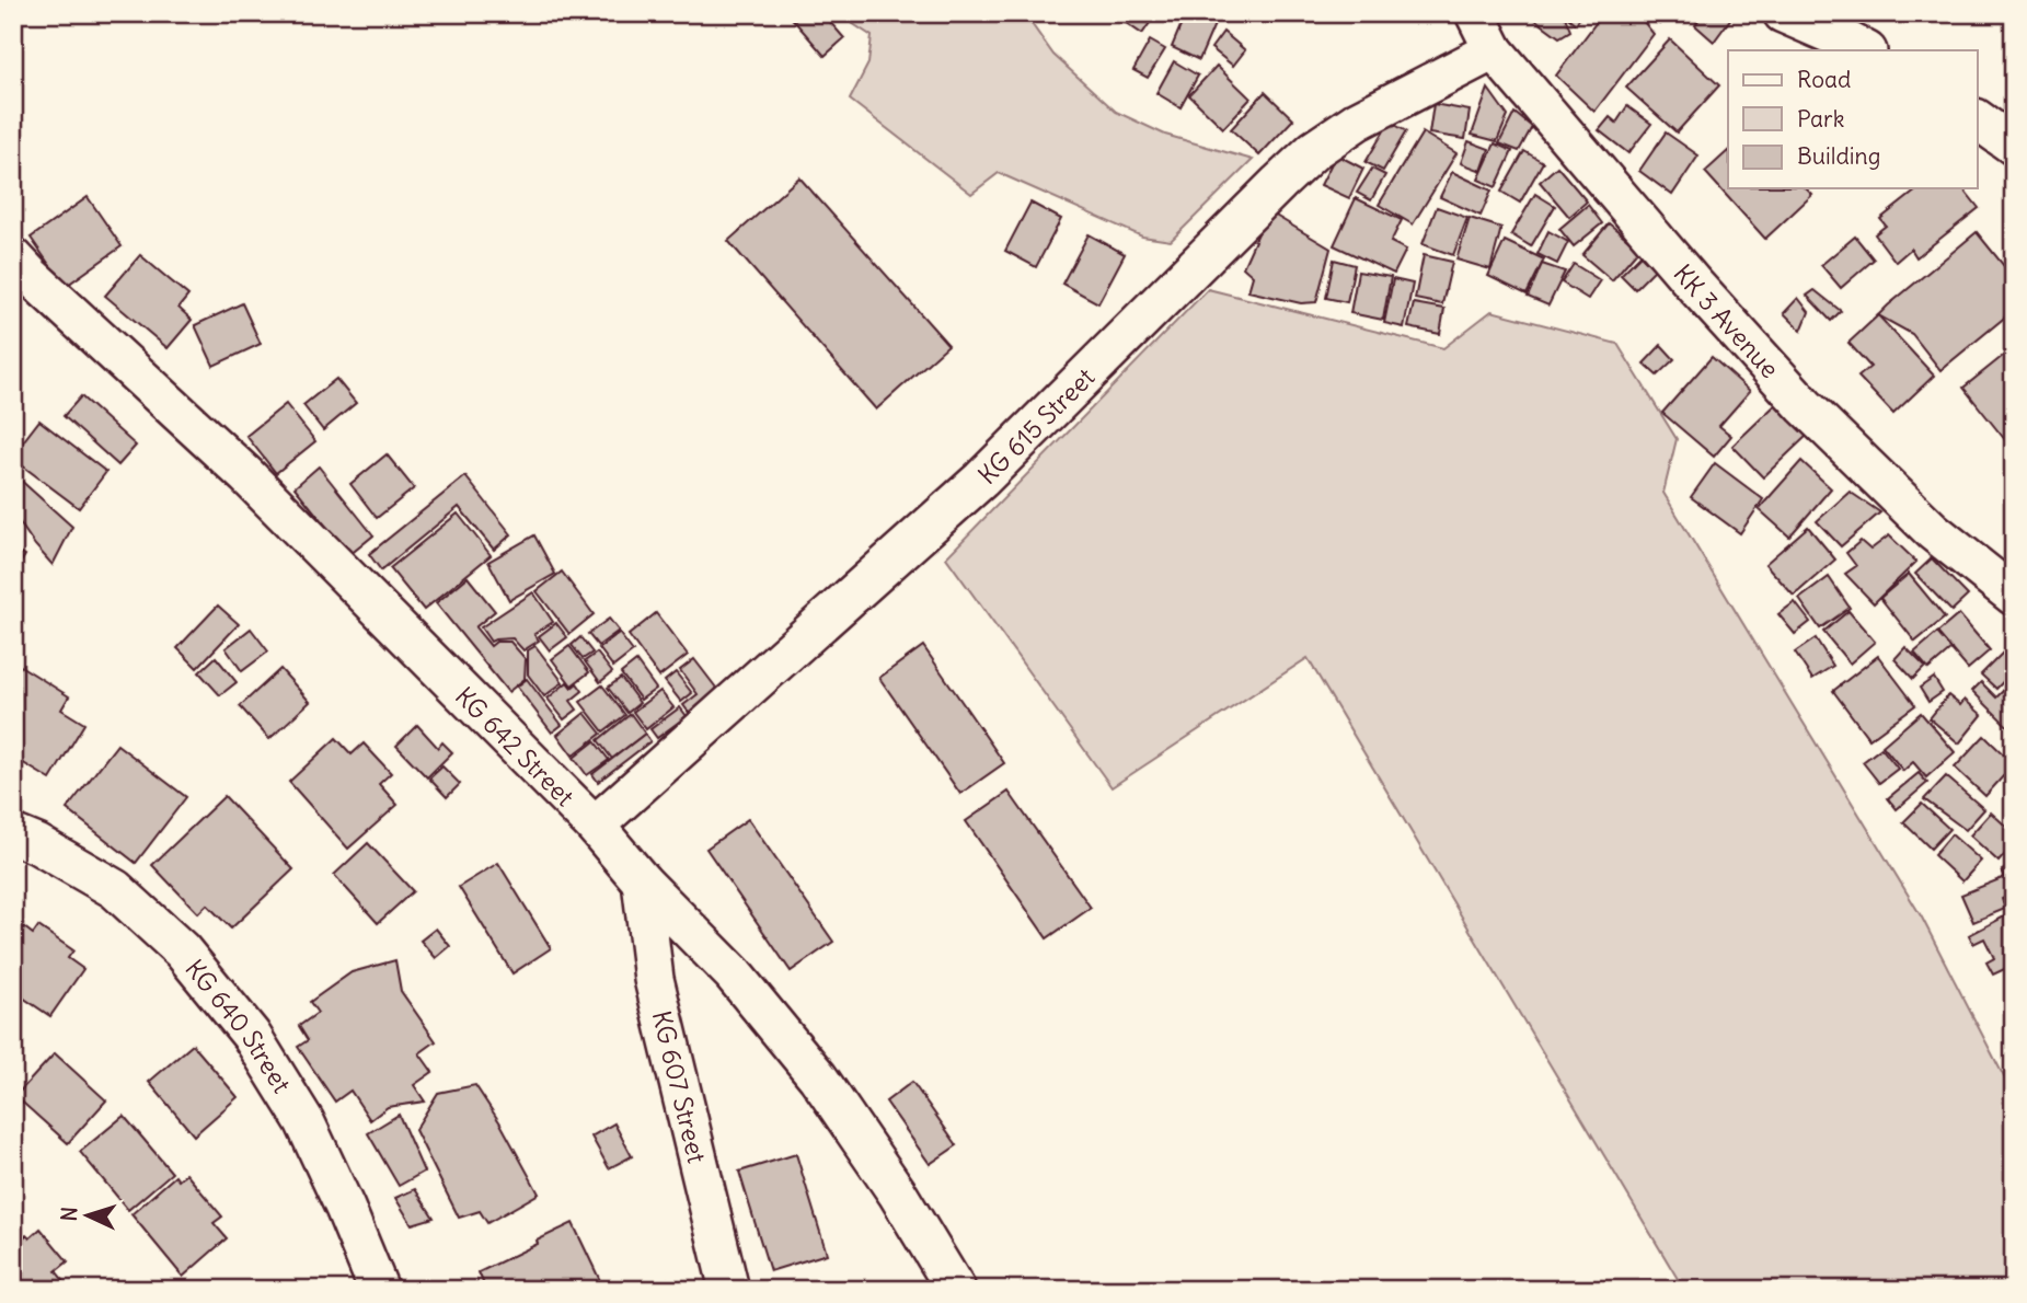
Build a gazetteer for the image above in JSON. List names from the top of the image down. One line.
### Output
{"streets":{"street":["KK 3 Avenue","KG 615 Street","KG 642 Street","KG 640 Street","KG 607 Street"]},"crossings":[["KK 3 Avenue","KG 615 Street"],["KG 615 Street","KG 642 Street"],["KG 642 Street","KG 607 Street"]],"legend":["Road","Park","Building"],"north":"left"}
